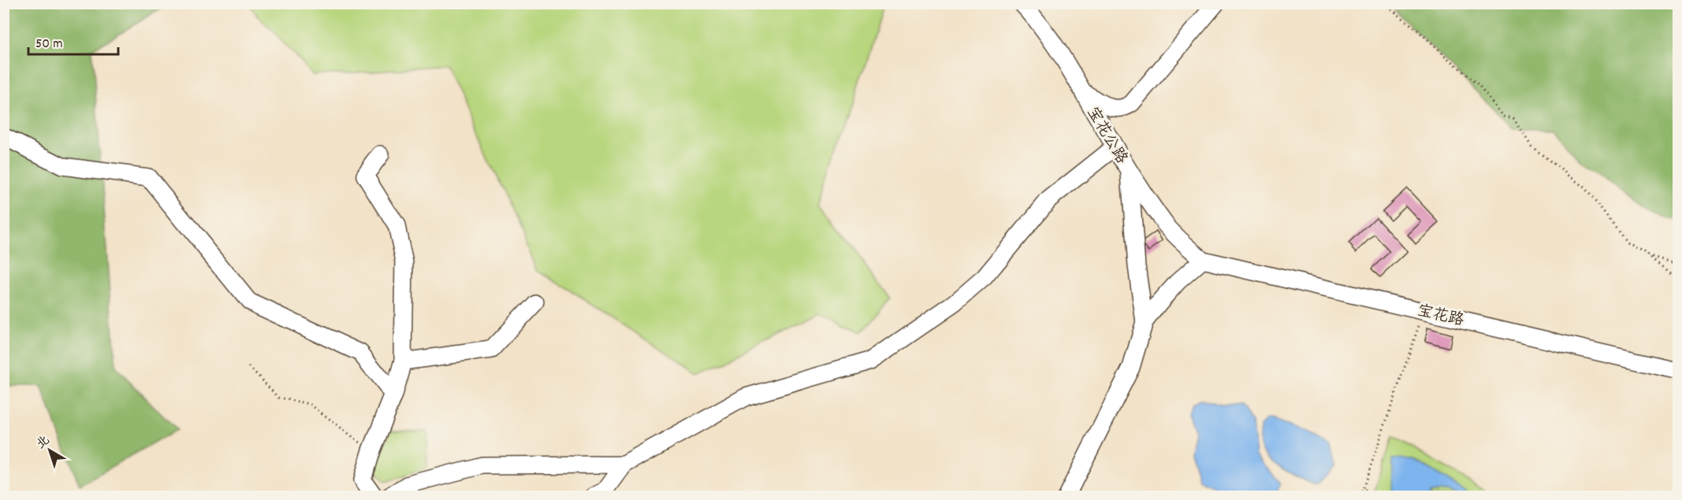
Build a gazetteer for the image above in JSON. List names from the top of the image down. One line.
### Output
{"streets":{"street":["宝花公路","宝花路"]},"crossings":[["宝花公路","宝花路"]],"scale_bar":"50 m","north":"top left"}
